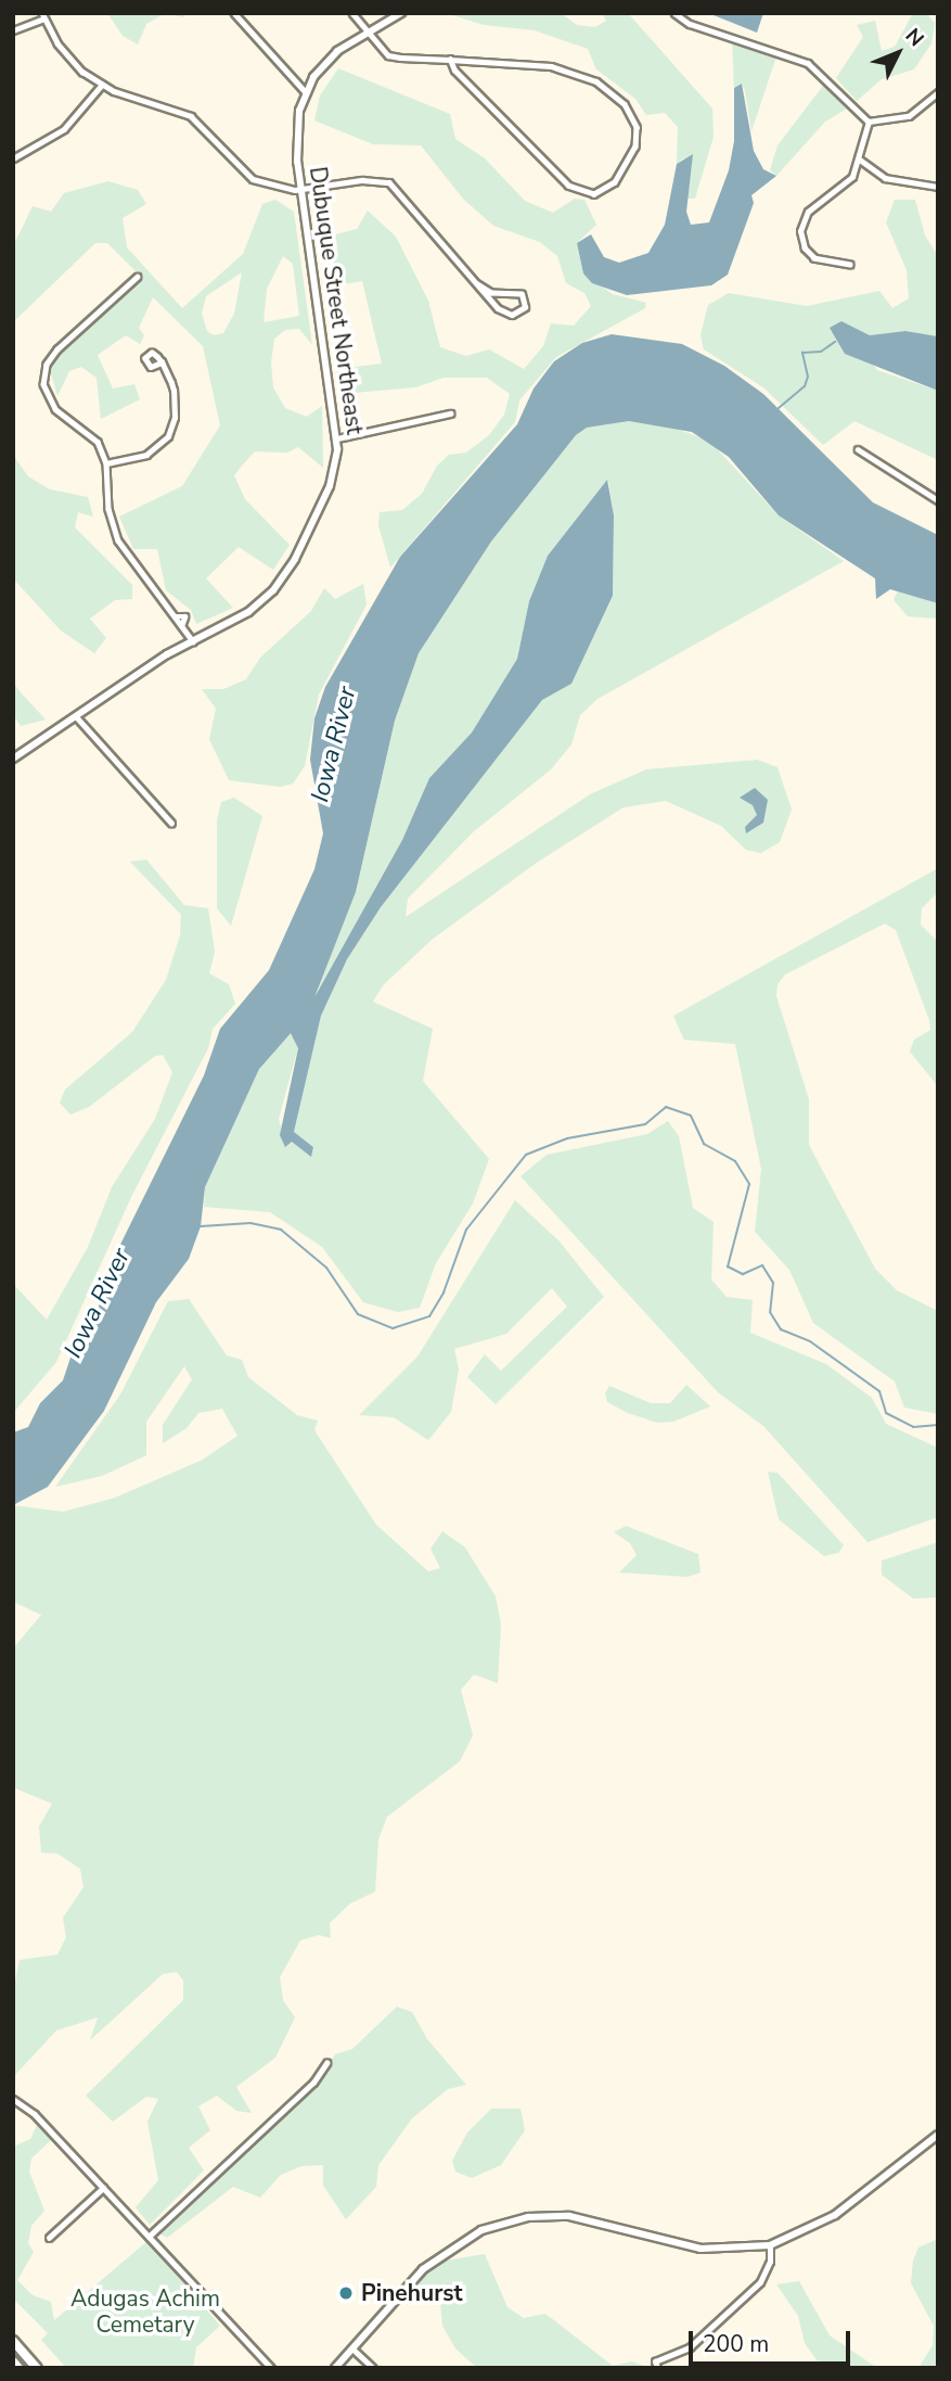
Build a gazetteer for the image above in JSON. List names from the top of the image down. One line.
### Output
{"streets":{"main road":["Dubuque Street Northeast"]},"water":["Iowa River"],"parks":["Adugas Achim Cemetary"],"places":["Pinehurst"],"scale_bar":"200 m","north":"top right"}
